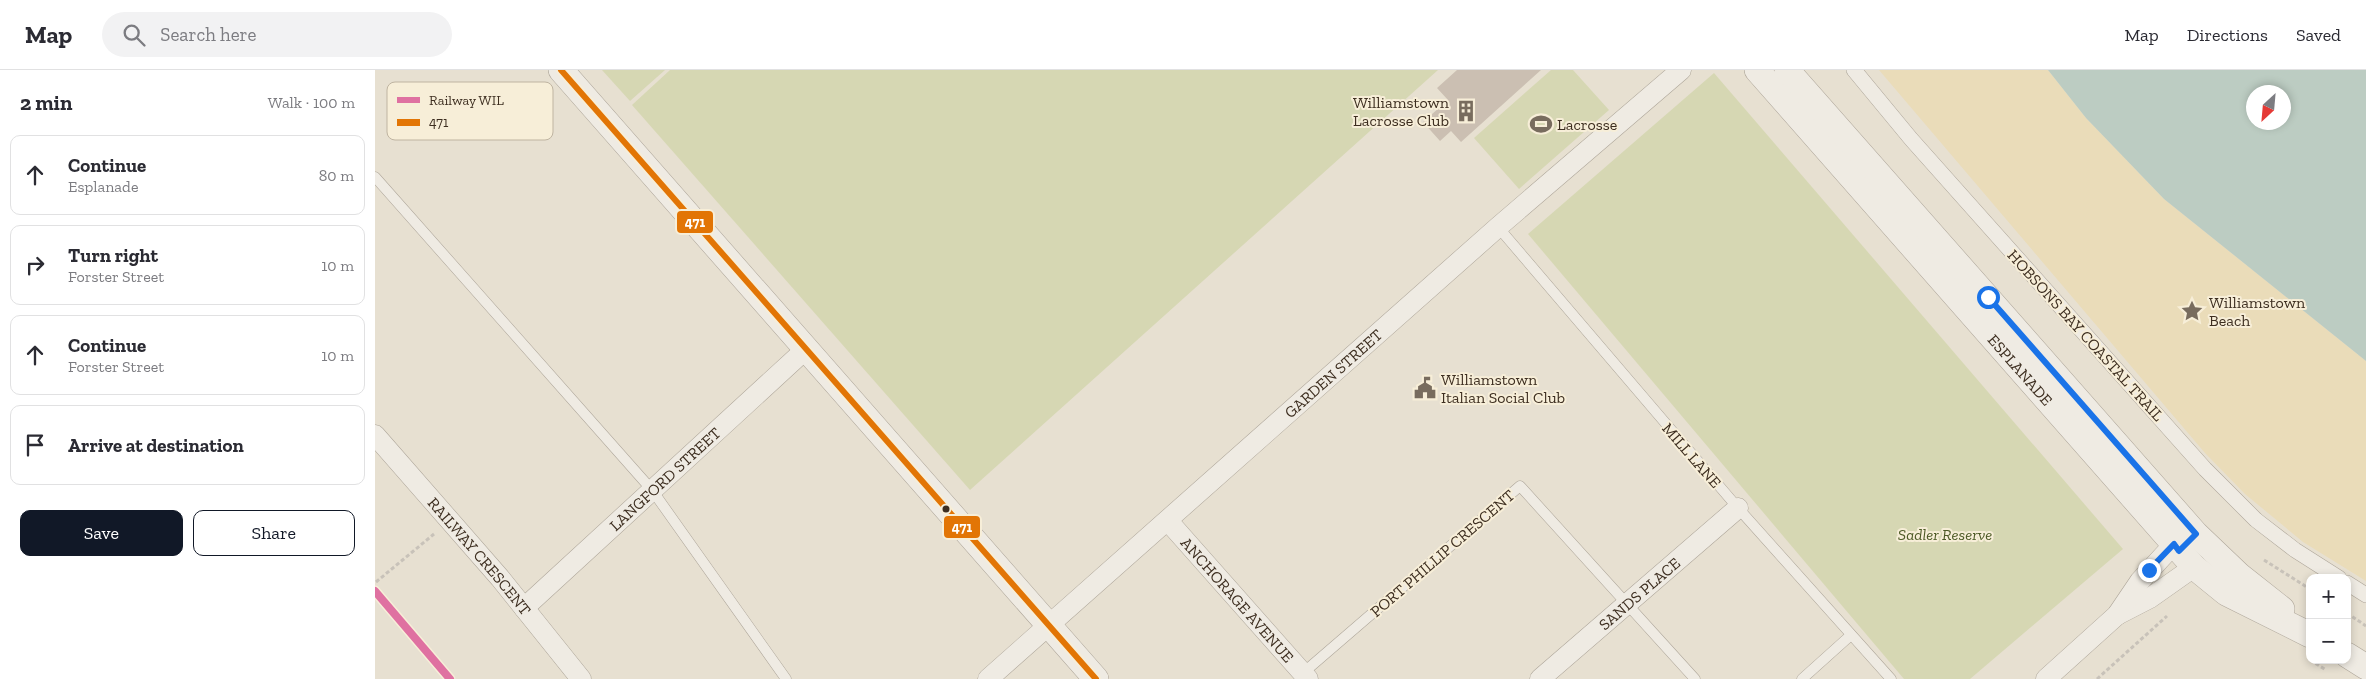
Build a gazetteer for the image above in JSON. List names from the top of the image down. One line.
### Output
{"streets":{"street":["HOBSONS BAY COASTAL TRAIL","ESPLANADE","GARDEN STREET","LANGFORD STREET","RAILWAY CRESCENT","SANDS PLACE","ANCHORAGE AVENUE"],"lane":["MILL LANE","PORT PHILLIP CRESCENT"]},"crossings":[["GARDEN STREET","MILL LANE"],["GARDEN STREET","ANCHORAGE AVENUE"],["MILL LANE","SANDS PLACE"],["LANGFORD STREET","RAILWAY CRESCENT"],["PORT PHILLIP CRESCENT","SANDS PLACE"],["PORT PHILLIP CRESCENT","ANCHORAGE AVENUE"]],"parks":["Sadler Reserve"],"places":{"building":["Williamstown Lacrosse Club"],"sports":["Lacrosse"],"place":["Williamstown Beach"],"public building":["Williamstown Italian Social Club"]},"lines":["transit line 471","rail line WIL"],"legend":["Railway WIL","471"],"north":"bottom left","page":{"header":"Map","search":"Search here","nav":["Map","Directions","Saved"],"heading":["2 min","Walk · 100 m"],"list":[["Continue","Esplanade","80 m"],["Turn right","Forster Street","10 m"],["Continue","Forster Street","10 m"],"Arrive at destination"],"buttons":["Save","Share"],"map_buttons":["+","−"]}}
